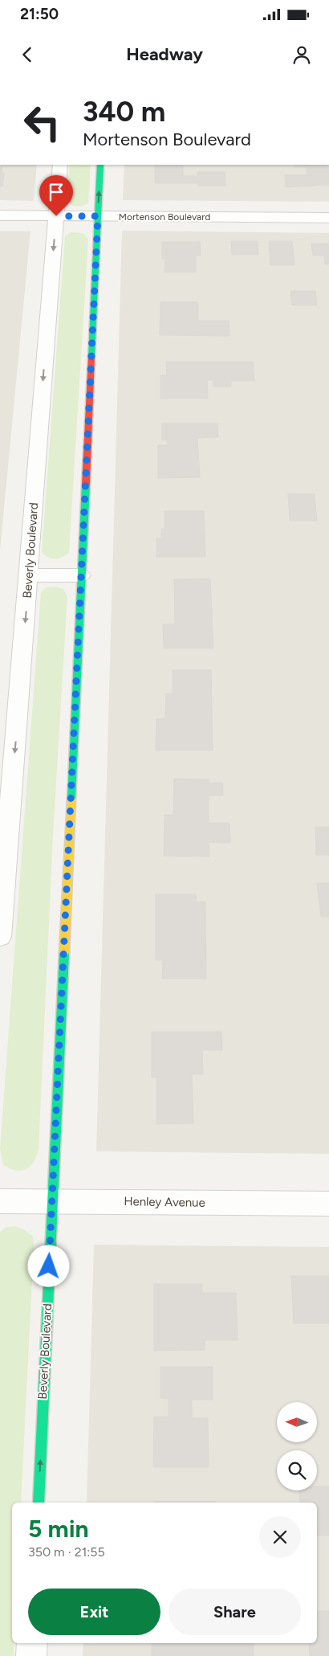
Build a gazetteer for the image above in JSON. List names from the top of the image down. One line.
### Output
{"streets":{"street":["Mortenson Boulevard","Beverly Boulevard","Henley Avenue"]},"crossings":[["Mortenson Boulevard","Beverly Boulevard"],["Beverly Boulevard","Henley Avenue"]],"north":"left","page":{"status":"21:50","header":"Headway","turn":["340 m","Mortenson Boulevard"],"heading":["5 min","350 m · 21:55"],"buttons":["Exit","Share"]}}
